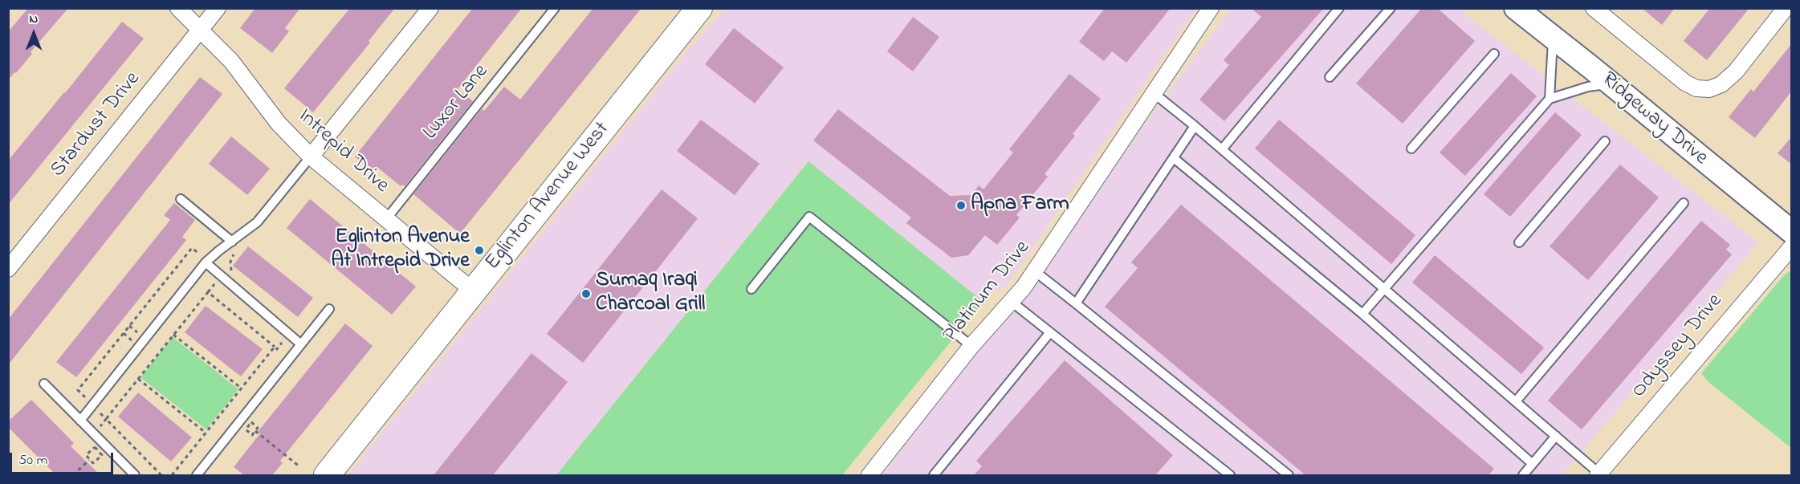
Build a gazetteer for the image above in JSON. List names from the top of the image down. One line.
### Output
{"streets":{"main road":["Eglinton Avenue West"],"street":["Ridgeway Drive","Stardust Drive","Intrepid Drive","Platinum Drive","Odyssey Drive"],"lane":["Luxor Lane"]},"crossings":[["Luxor Lane","Intrepid Drive"],["Stardust Drive","Intrepid Drive"],["Intrepid Drive","Eglinton Avenue West"]],"places":["Apna Farm","Eglinton Avenue At Intrepid Drive","Sumaq Iraqi Charcoal Grill"],"scale_bar":"50 m","north":"top"}
